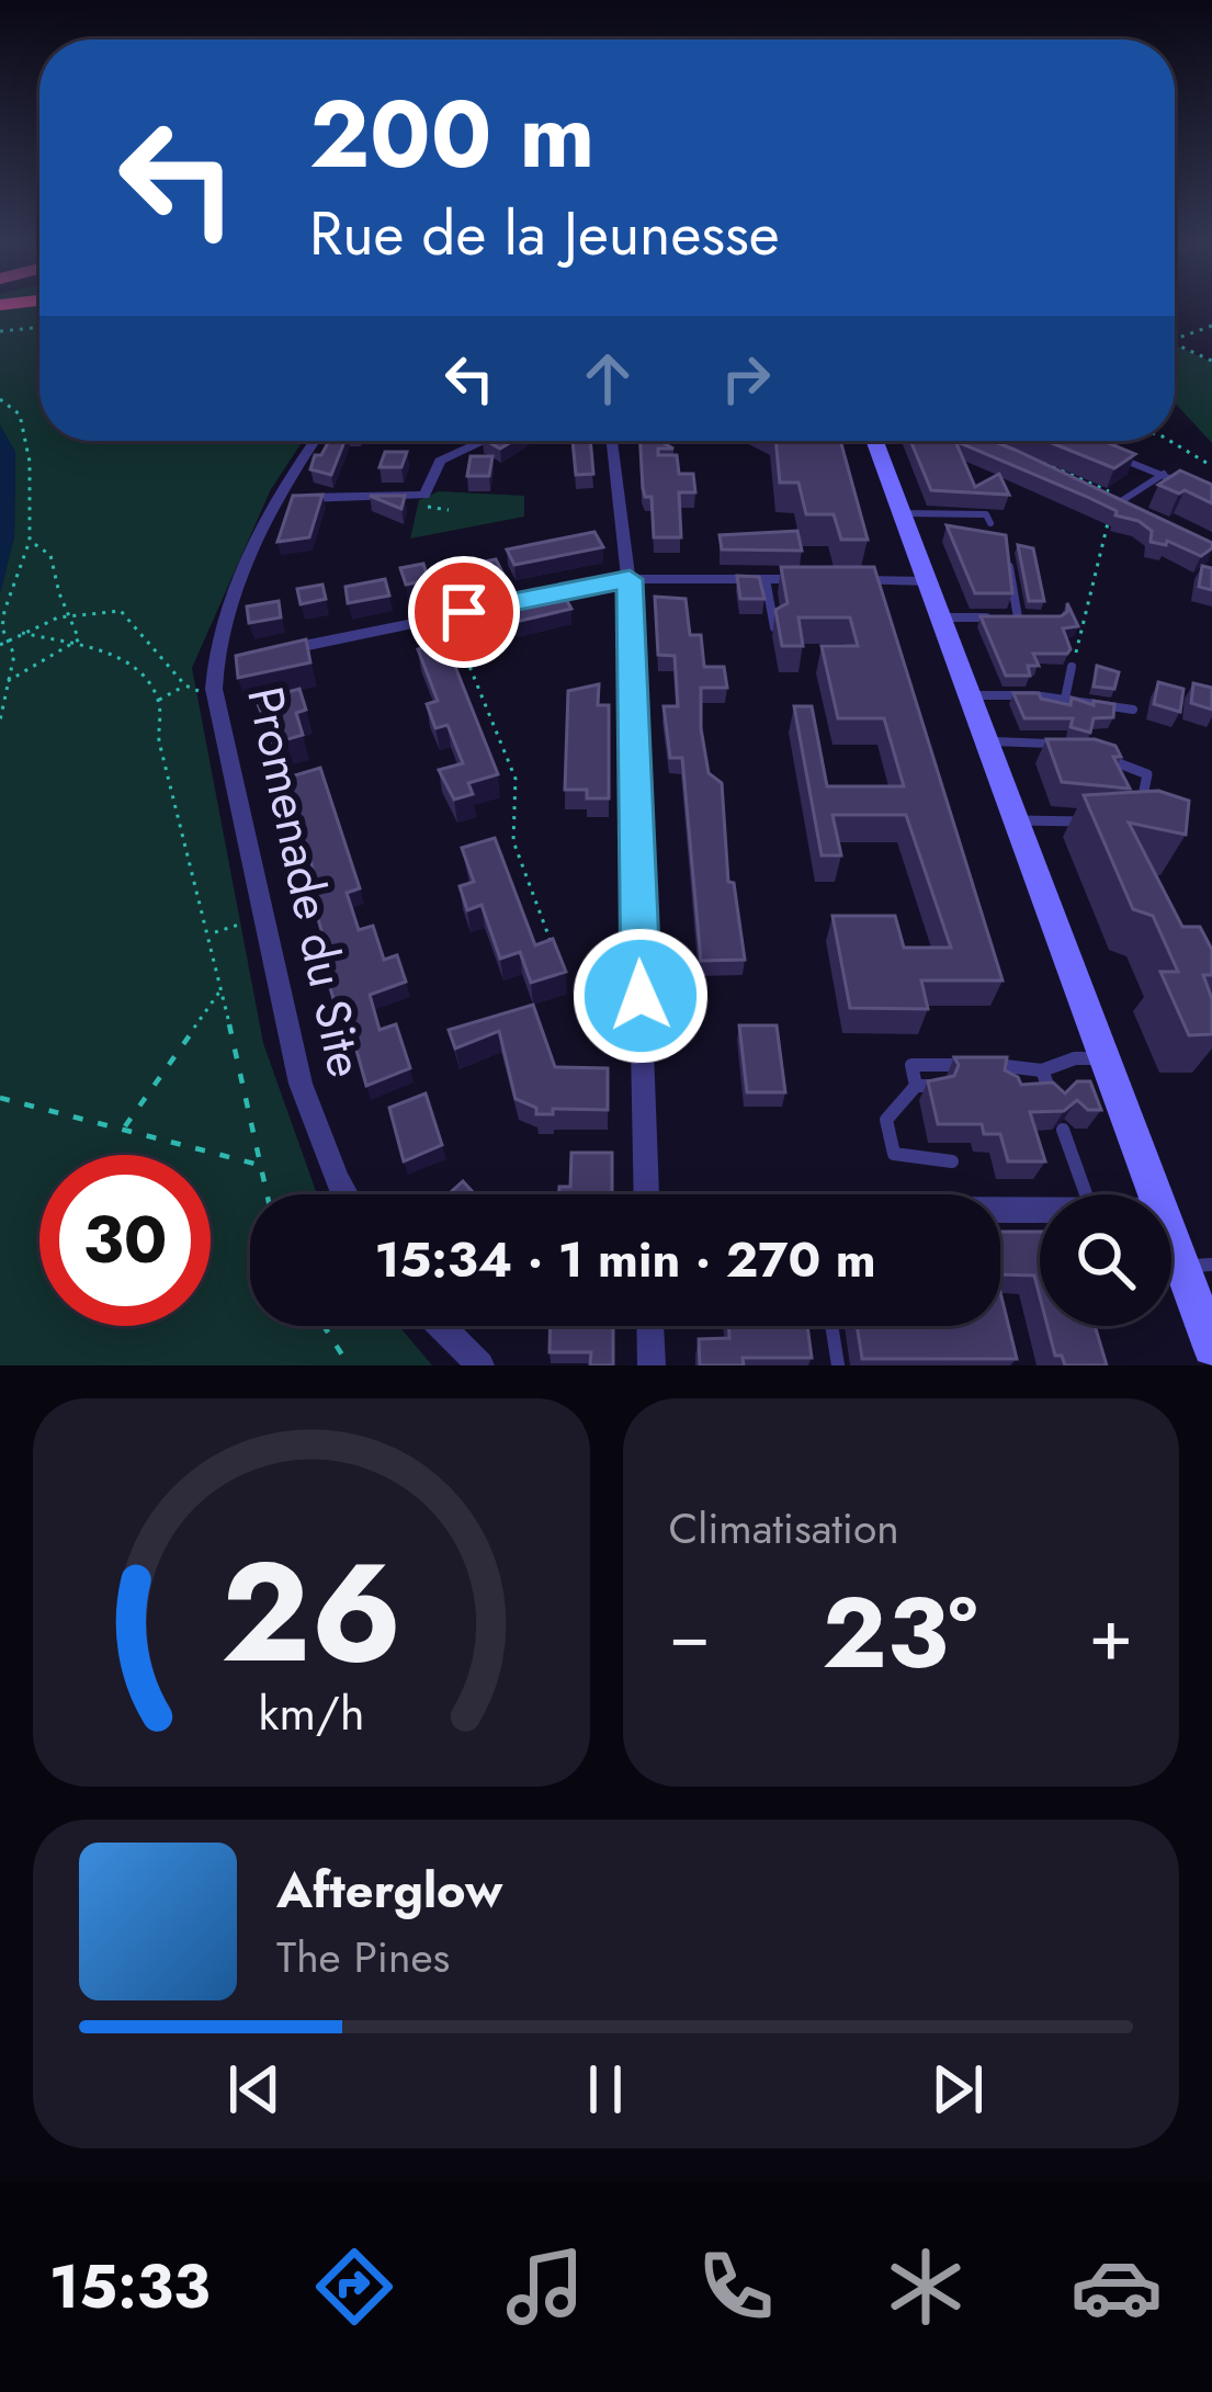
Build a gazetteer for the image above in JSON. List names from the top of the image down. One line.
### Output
{"streets":{"street":["Promenade du Site"]},"page":{"turn":["200 m","Rue de la Jeunesse"],"limit":"30","trip":"15:34 · 1 min · 270 m","tile":"Climatisation","heat":["−","23°","+"],"song":["Afterglow","The Pines"],"tabs":"15:33","gauge":["26","km/h"]}}
